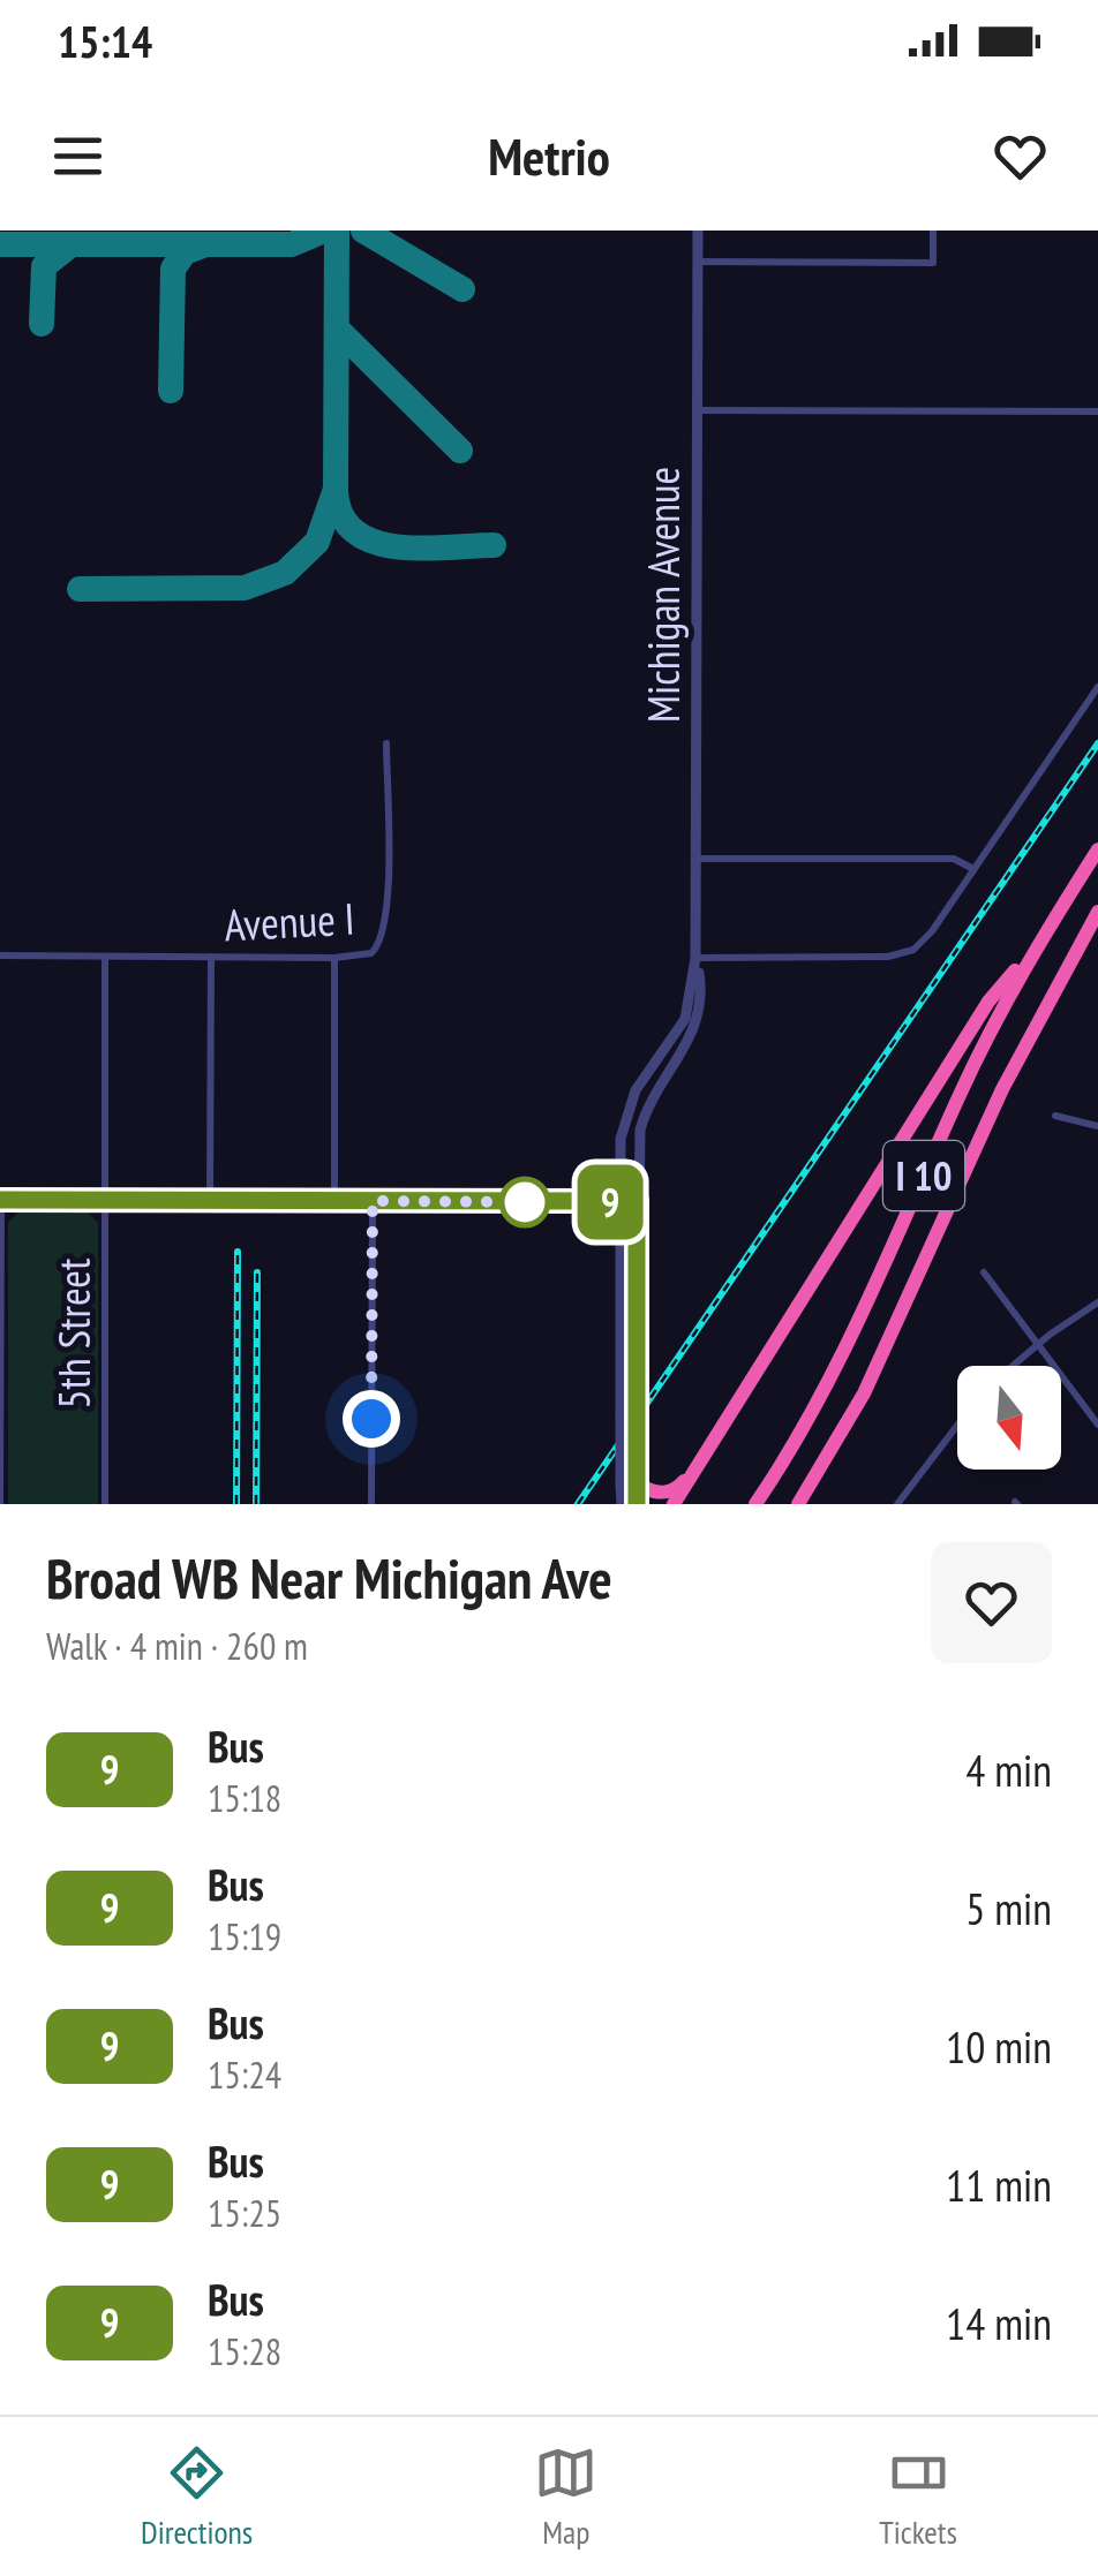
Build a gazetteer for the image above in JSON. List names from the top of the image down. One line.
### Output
{"streets":{"highway":["I 10"],"street":["Michigan Avenue","Avenue I","5th Street"]},"crossings":[["Avenue I","5th Street"]],"lines":["bus line 9"],"north":"bottom","page":{"status":"15:14","header":"Metrio","on_map":"9","heading":["Broad WB Near Michigan Ave","Walk · 4 min · 260 m"],"list":[{"mark":"9","name":"Bus","note":"15:18","value":"4 min"},{"mark":"9","name":"Bus","note":"15:19","value":"5 min"},{"mark":"9","name":"Bus","note":"15:24","value":"10 min"},{"mark":"9","name":"Bus","note":"15:25","value":"11 min"},{"mark":"9","name":"Bus","note":"15:28","value":"14 min"}],"tabs":["Directions","Map","Tickets"]}}
